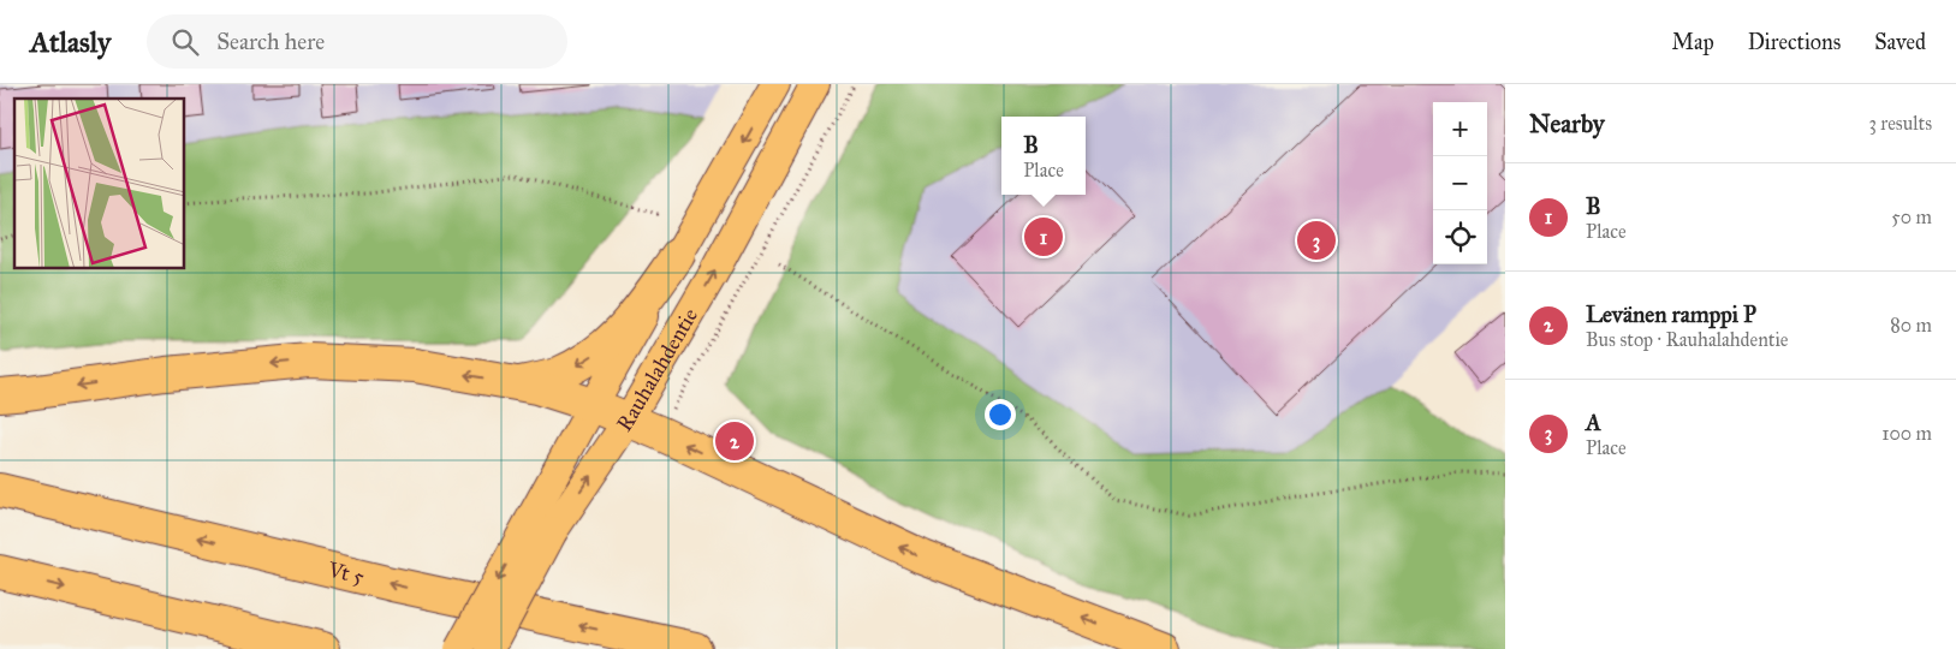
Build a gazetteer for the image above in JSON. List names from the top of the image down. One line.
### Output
{"streets":{"highway":["Vt 5"],"main road":["Rauhalahdentie"]},"page":{"header":"Atlasly","search":"Search here","nav":["Map","Directions","Saved"],"heading":["Nearby","3 results"],"map_buttons":["+","−"],"popup":["B","Place"],"list":[{"mark":"1","name":"B","note":"Place","value":"50 m"},{"mark":"2","name":"Levänen ramppi P","note":"Bus stop · Rauhalahdentie","value":"80 m"},{"mark":"3","name":"A","note":"Place","value":"100 m"}],"pins":["1","3","2"]}}
